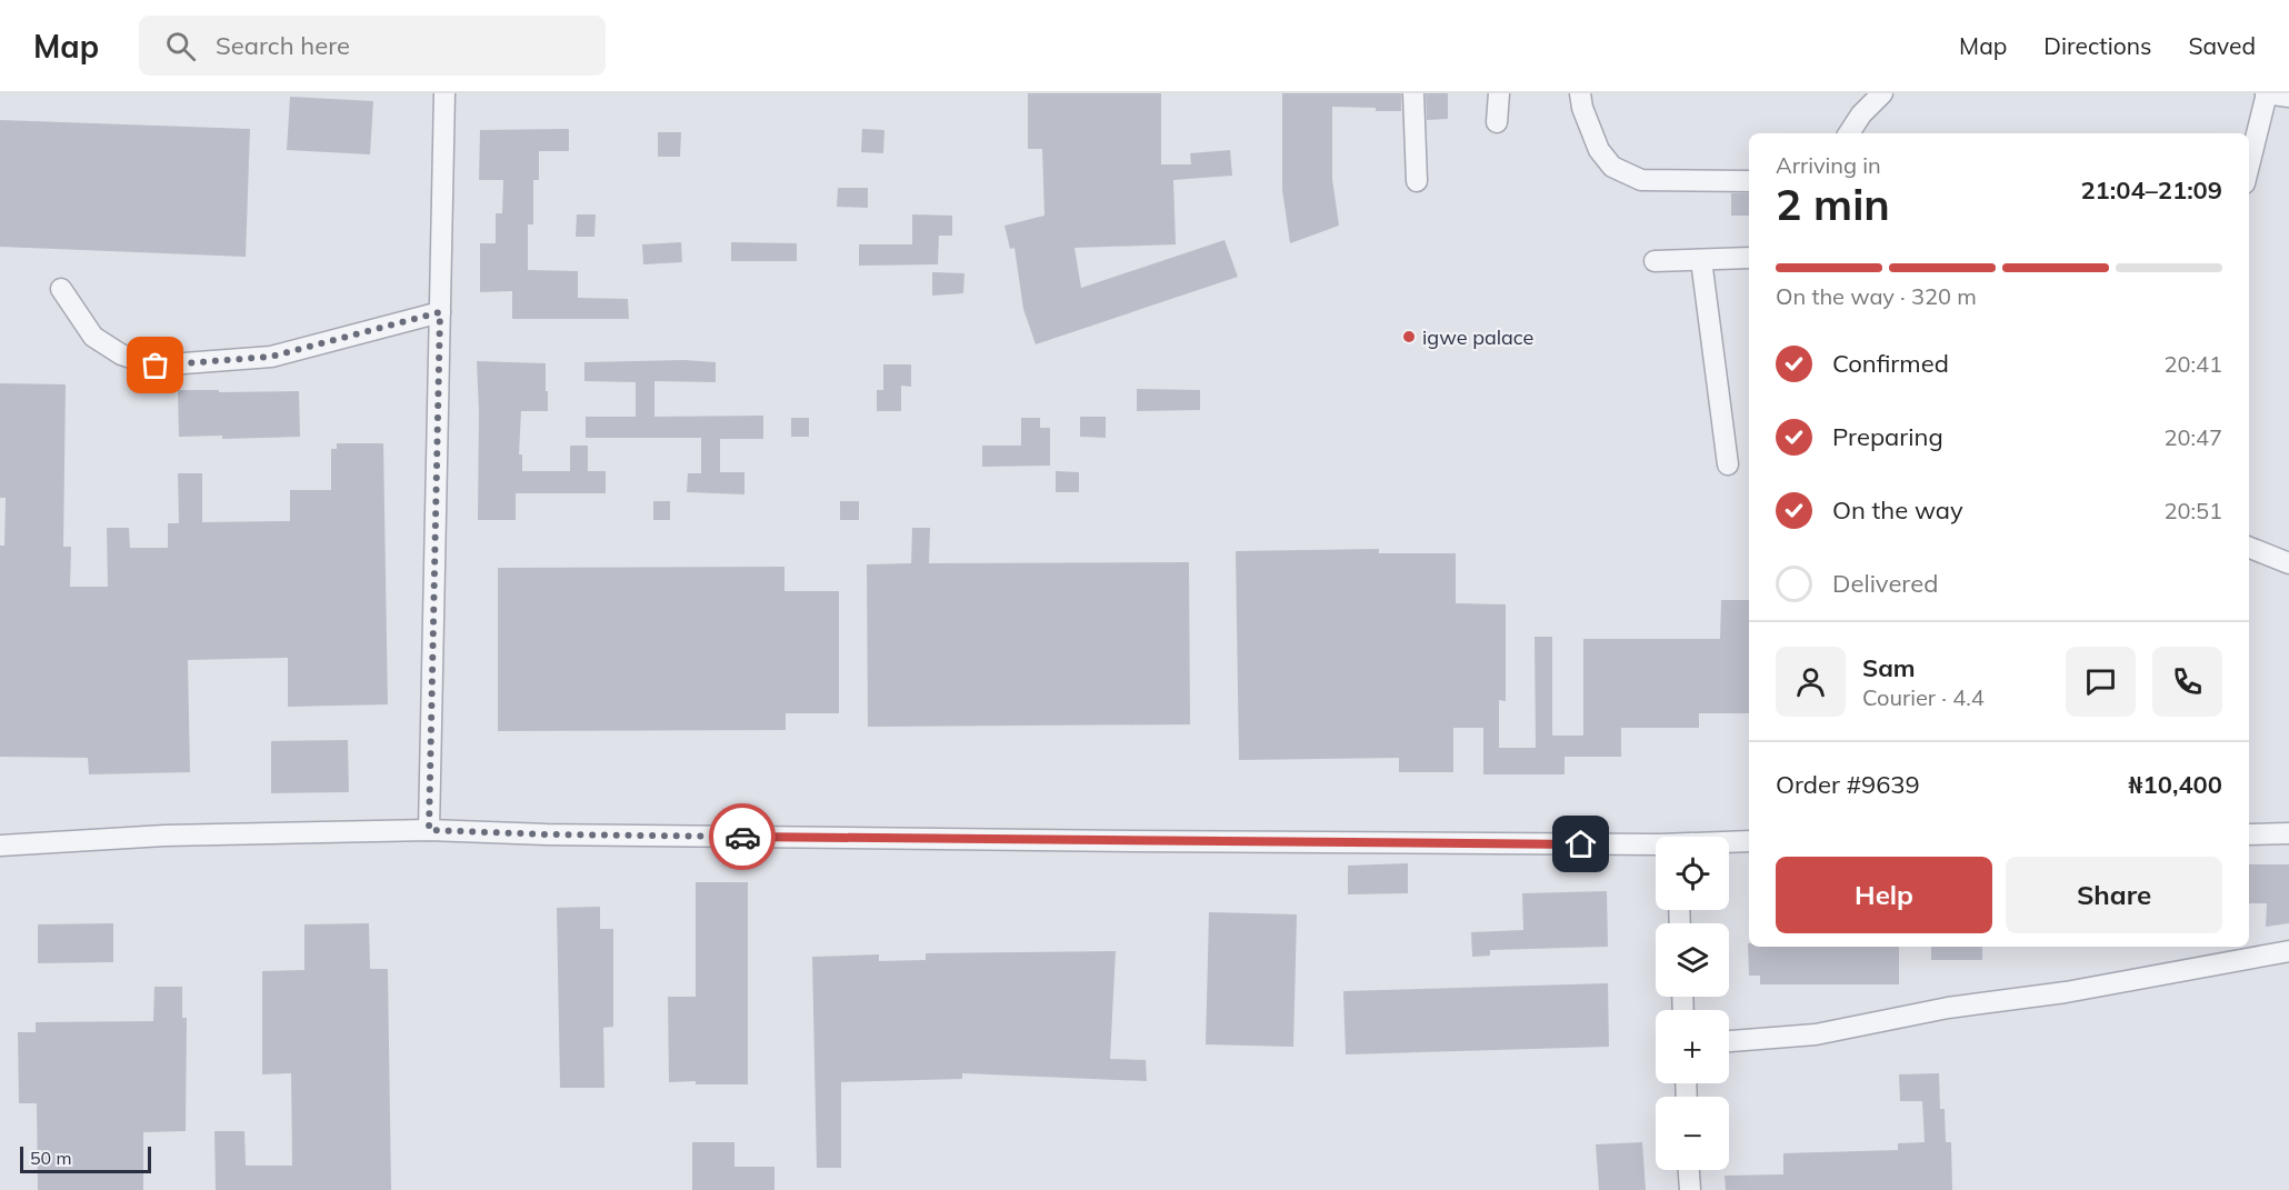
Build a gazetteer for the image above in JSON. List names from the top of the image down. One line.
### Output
{"places":["igwe palace"],"scale_bar":"50 m","page":{"header":"Map","search":"Search here","nav":["Map","Directions","Saved"],"heading":["2 min","Arriving in","21:04–21:09"],"panel":["Sam","Courier · 4.4","Order #9639","₦10,400"],"bar":"On the way · 320 m","list":[["Confirmed","20:41"],["Preparing","20:47"],["On the way","20:51"],"Delivered"],"map_buttons":["+","−"],"buttons":["Help","Share"],"scale":"50 m"}}
